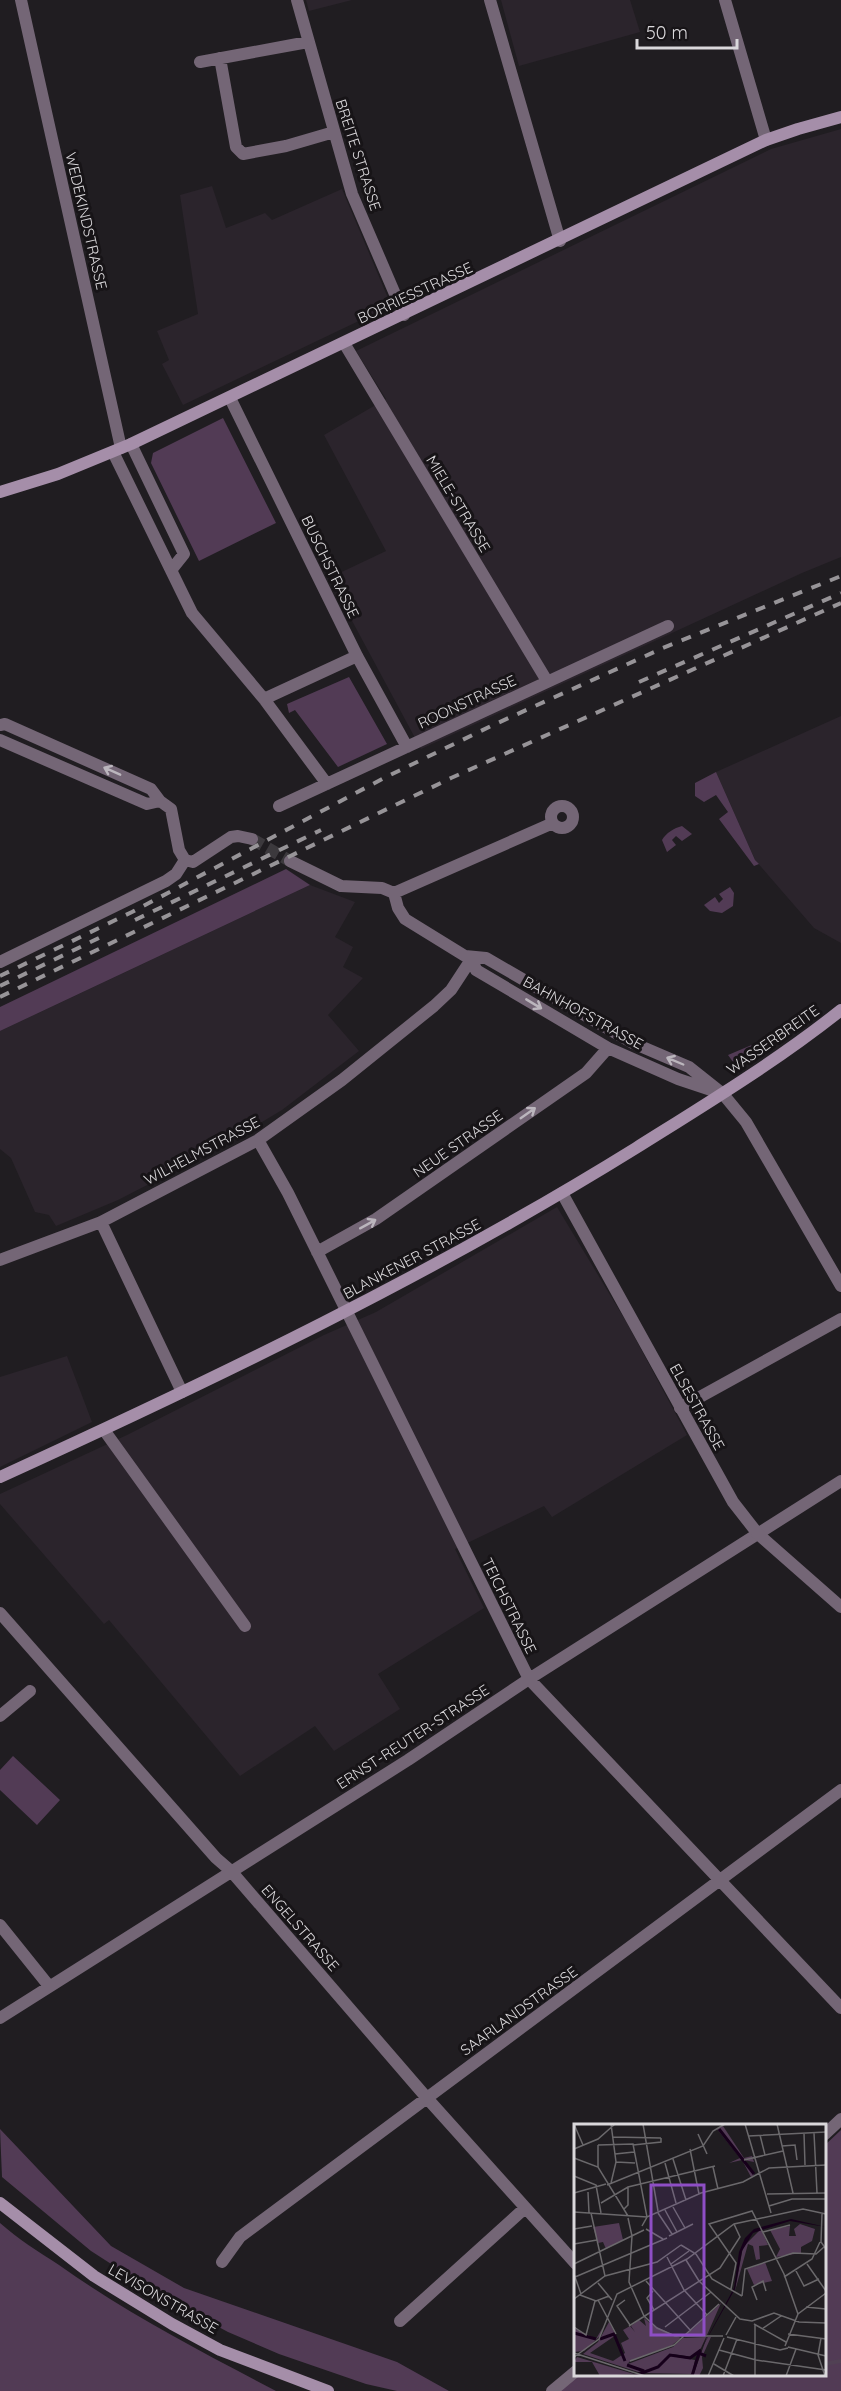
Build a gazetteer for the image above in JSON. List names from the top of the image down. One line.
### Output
{"streets":{"main road":["BORRIESSTRASSE","WASSERBREITE","BLANKENER STRASSE","LEVISONSTRASSE"],"street":["BREITE STRASSE","WEDEKINDSTRASSE","MIELE-STRASSE","BUSCHSTRASSE","ROONSTRASSE","BAHNHOFSTRASSE","NEUE STRASSE","WILHELMSTRASSE","ELSESTRASSE","TEICHSTRASSE","ERNST-REUTER-STRASSE","ENGELSTRASSE","SAARLANDSTRASSE"]},"crossings":[["BREITE STRASSE","BORRIESSTRASSE"],["WEDEKINDSTRASSE","BORRIESSTRASSE"],["BORRIESSTRASSE","MIELE-STRASSE"],["BORRIESSTRASSE","BUSCHSTRASSE"],["MIELE-STRASSE","ROONSTRASSE"],["BUSCHSTRASSE","ROONSTRASSE"],["BAHNHOFSTRASSE","WASSERBREITE"],["BAHNHOFSTRASSE","NEUE STRASSE"],["BAHNHOFSTRASSE","WILHELMSTRASSE"],["BAHNHOFSTRASSE","BLANKENER STRASSE"],["WASSERBREITE","BLANKENER STRASSE"],["NEUE STRASSE","TEICHSTRASSE"],["WILHELMSTRASSE","TEICHSTRASSE"],["BLANKENER STRASSE","ELSESTRASSE"],["BLANKENER STRASSE","TEICHSTRASSE"],["ELSESTRASSE","ERNST-REUTER-STRASSE"],["TEICHSTRASSE","ERNST-REUTER-STRASSE"],["TEICHSTRASSE","SAARLANDSTRASSE"],["ERNST-REUTER-STRASSE","ENGELSTRASSE"],["ENGELSTRASSE","SAARLANDSTRASSE"]],"one_way":["NEUE STRASSE"],"scale_bar":"50 m"}
